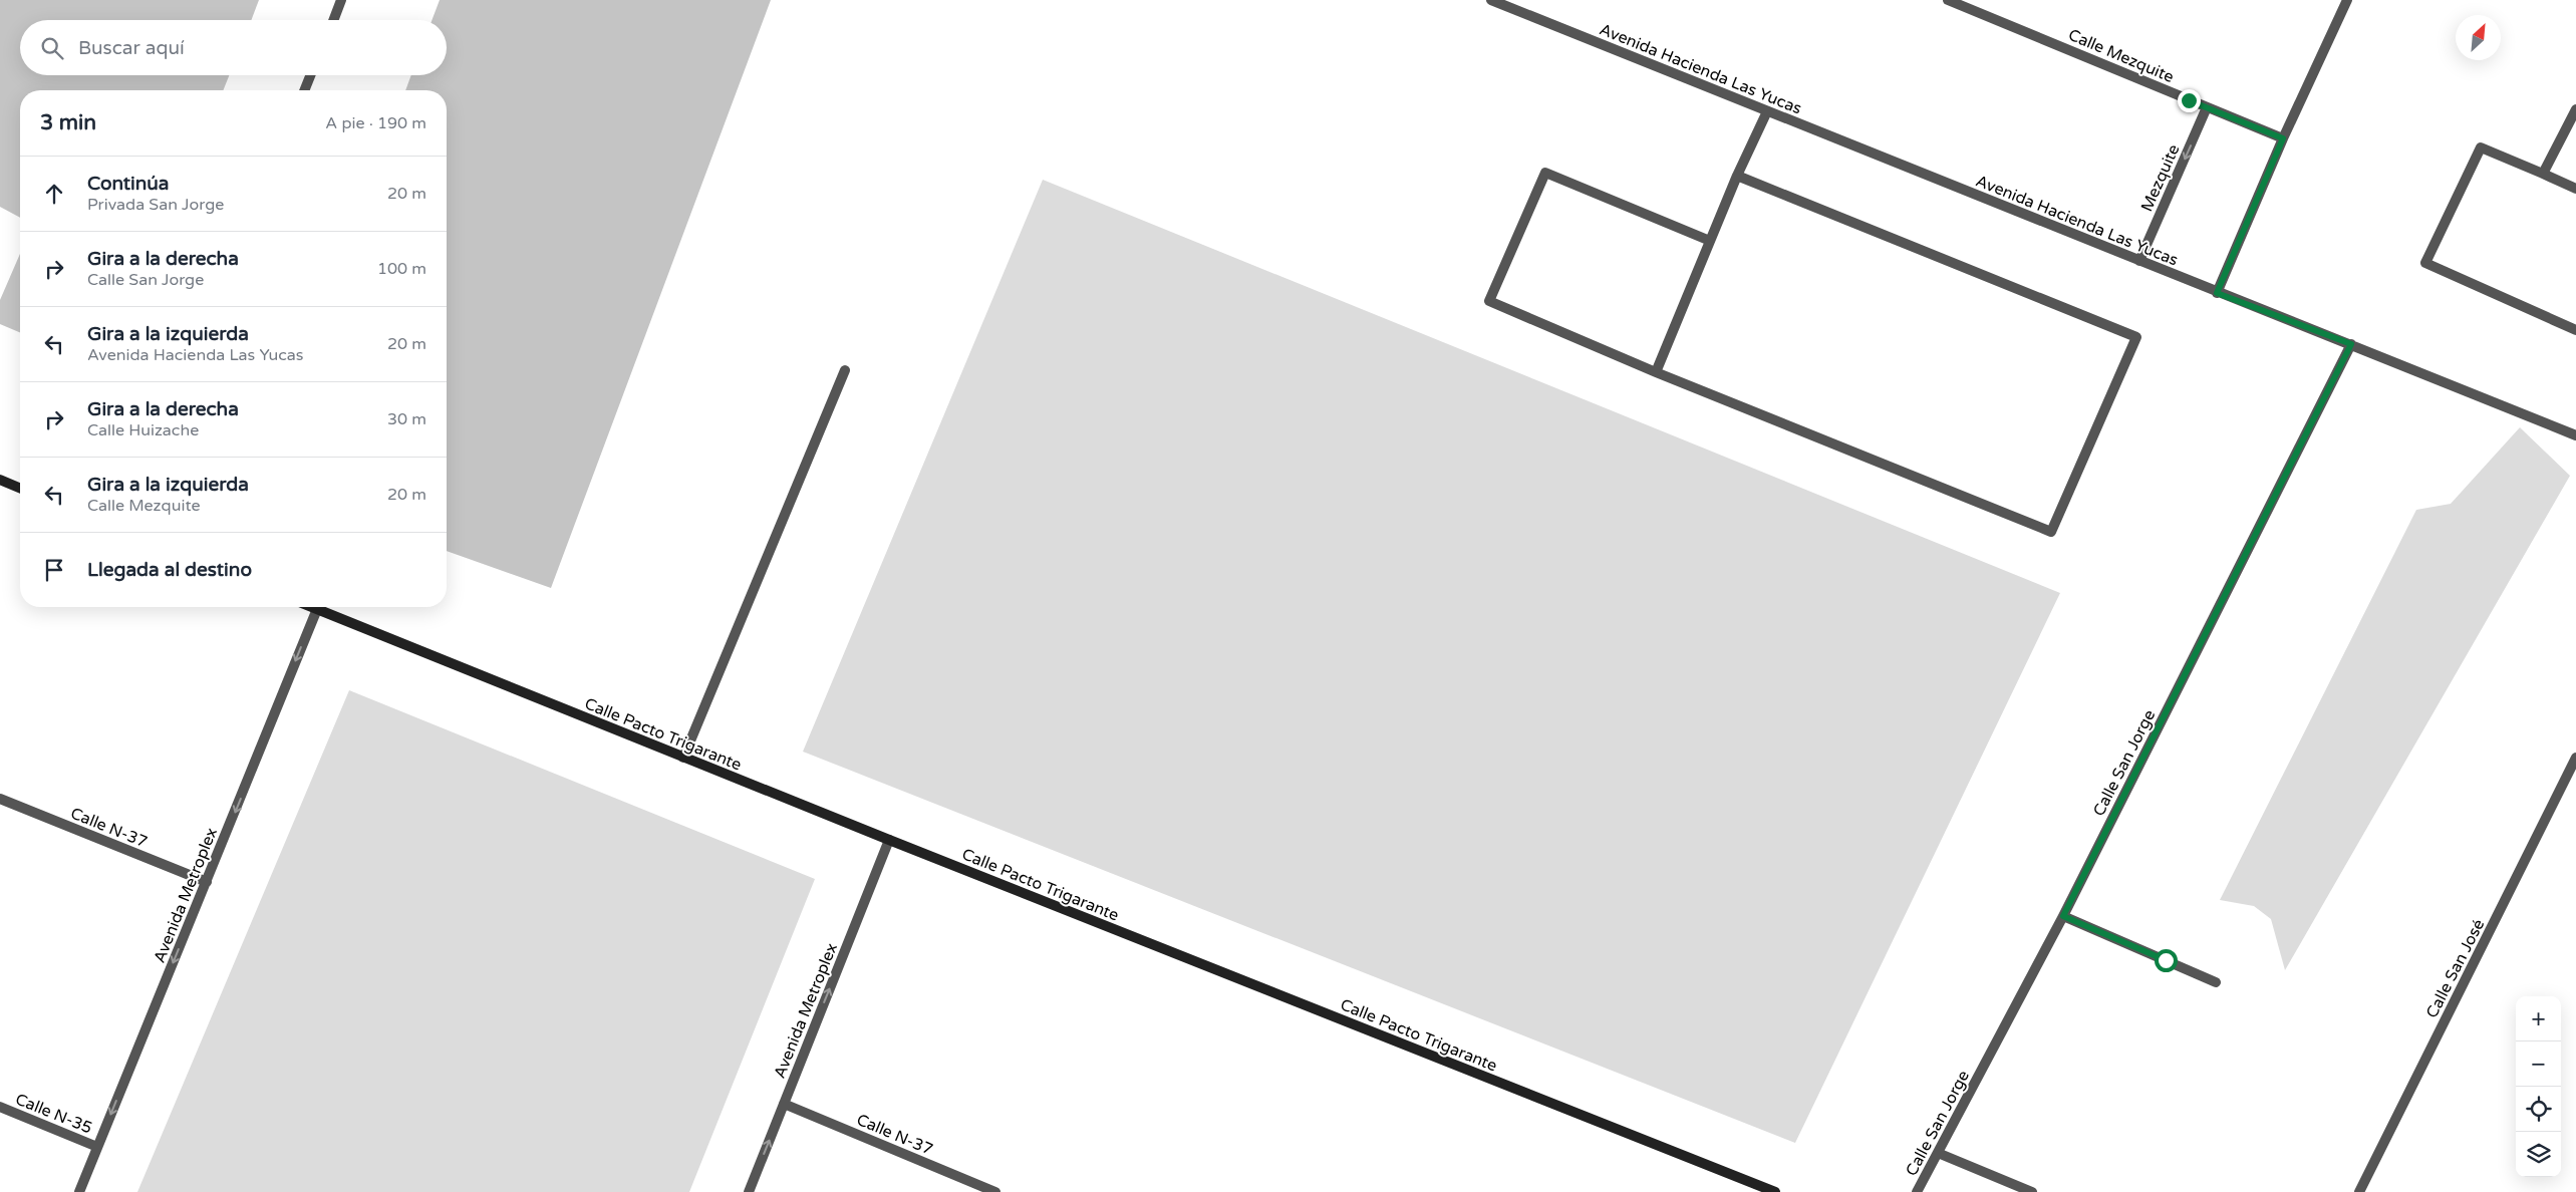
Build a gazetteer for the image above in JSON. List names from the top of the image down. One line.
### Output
{"streets":{"street":["Calle Mezquite","Avenida Hacienda Las Yucas","Mezquite","Calle Pacto Trigarante","Calle San Jorge","Calle N-37","Avenida Metroplex","Calle San José","Calle N-35"]},"crossings":[["Calle Mezquite","Mezquite"],["Avenida Hacienda Las Yucas","Mezquite"],["Avenida Hacienda Las Yucas","Calle San Jorge"],["Calle Pacto Trigarante","Avenida Metroplex"],["Calle N-37","Avenida Metroplex"],["Avenida Metroplex","Calle N-35"]],"north":"top right","page":{"search":"Buscar aquí","heading":["3 min","A pie · 190 m"],"list":[["Continúa","Privada San Jorge","20 m"],["Gira a la derecha","Calle San Jorge","100 m"],["Gira a la izquierda","Avenida Hacienda Las Yucas","20 m"],["Gira a la derecha","Calle Huizache","30 m"],["Gira a la izquierda","Calle Mezquite","20 m"],"Llegada al destino"],"map_buttons":["+","−"]}}
